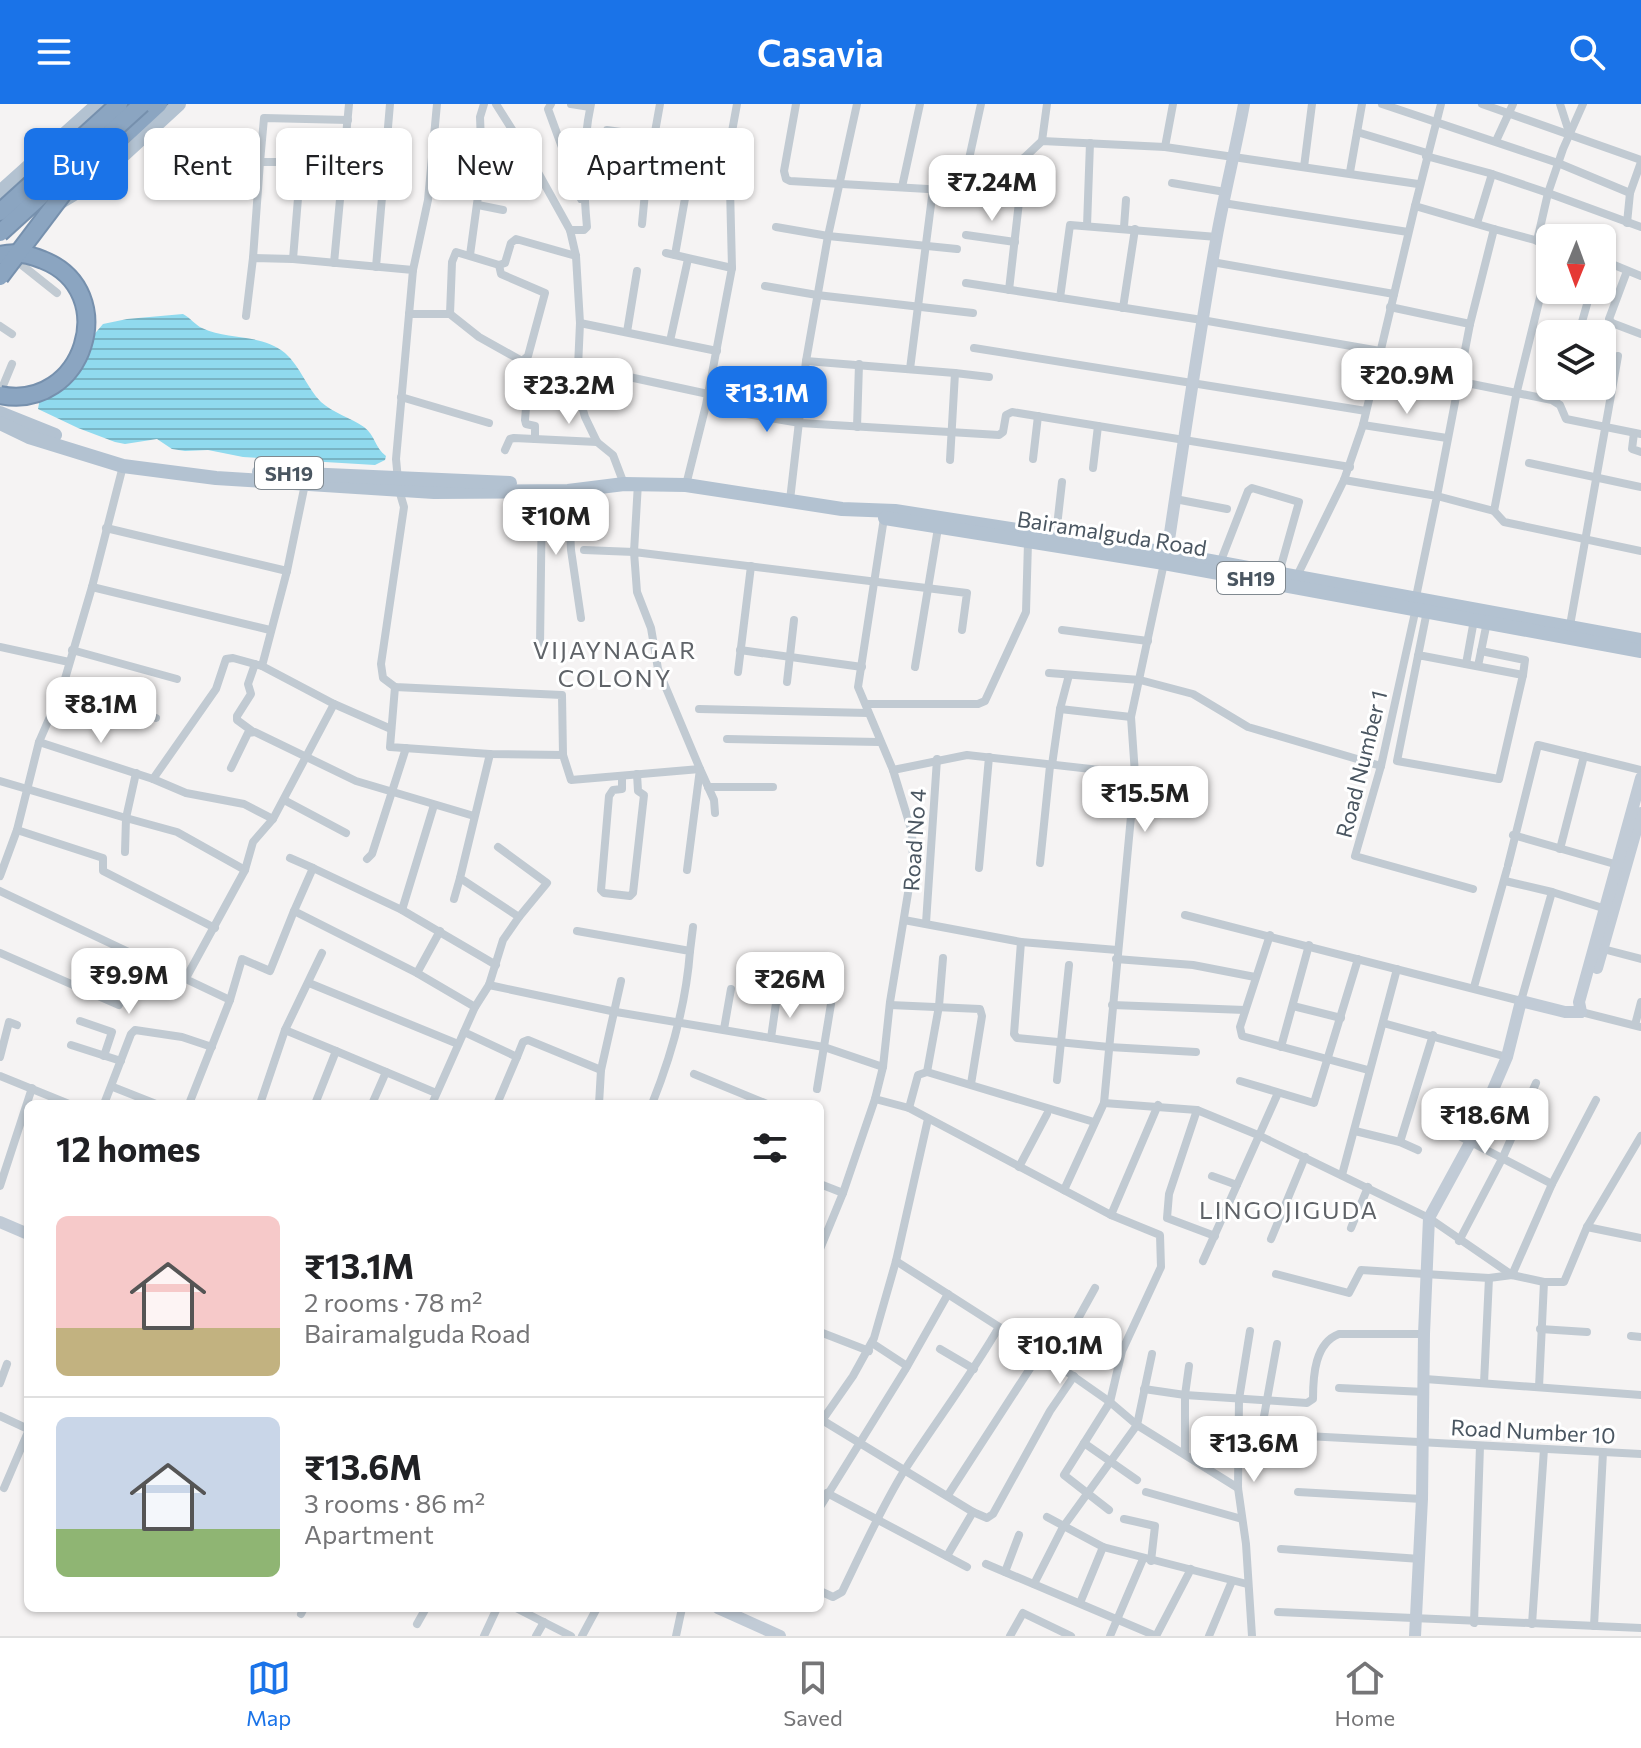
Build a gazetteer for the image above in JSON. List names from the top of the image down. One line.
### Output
{"streets":{"main road":["SH19","Bairamalguda Road"],"street":["Road Number 1","Road No 4","Road Number 10"]},"crossings":[["Bairamalguda Road","Road Number 1"]],"districts":["VIJAYNAGAR COLONY","LINGOJIGUDA"],"north":"bottom","page":{"header":"Casavia","chip":["Buy","Rent","Filters","New","Apartment"],"price":["₹7.24M","₹20.9M","₹23.2M","₹13.1M","₹10M","₹8.1M","₹15.5M","₹9.9M","₹26M","₹18.6M","₹10.1M","₹13.6M"],"heading":"12 homes","list":[{"name":"₹13.1M","note":"2 rooms · 78 m² · Bairamalguda Road"},{"name":"₹13.6M","note":"3 rooms · 86 m² · Apartment"}],"tabs":["Map","Saved","Home"]}}
